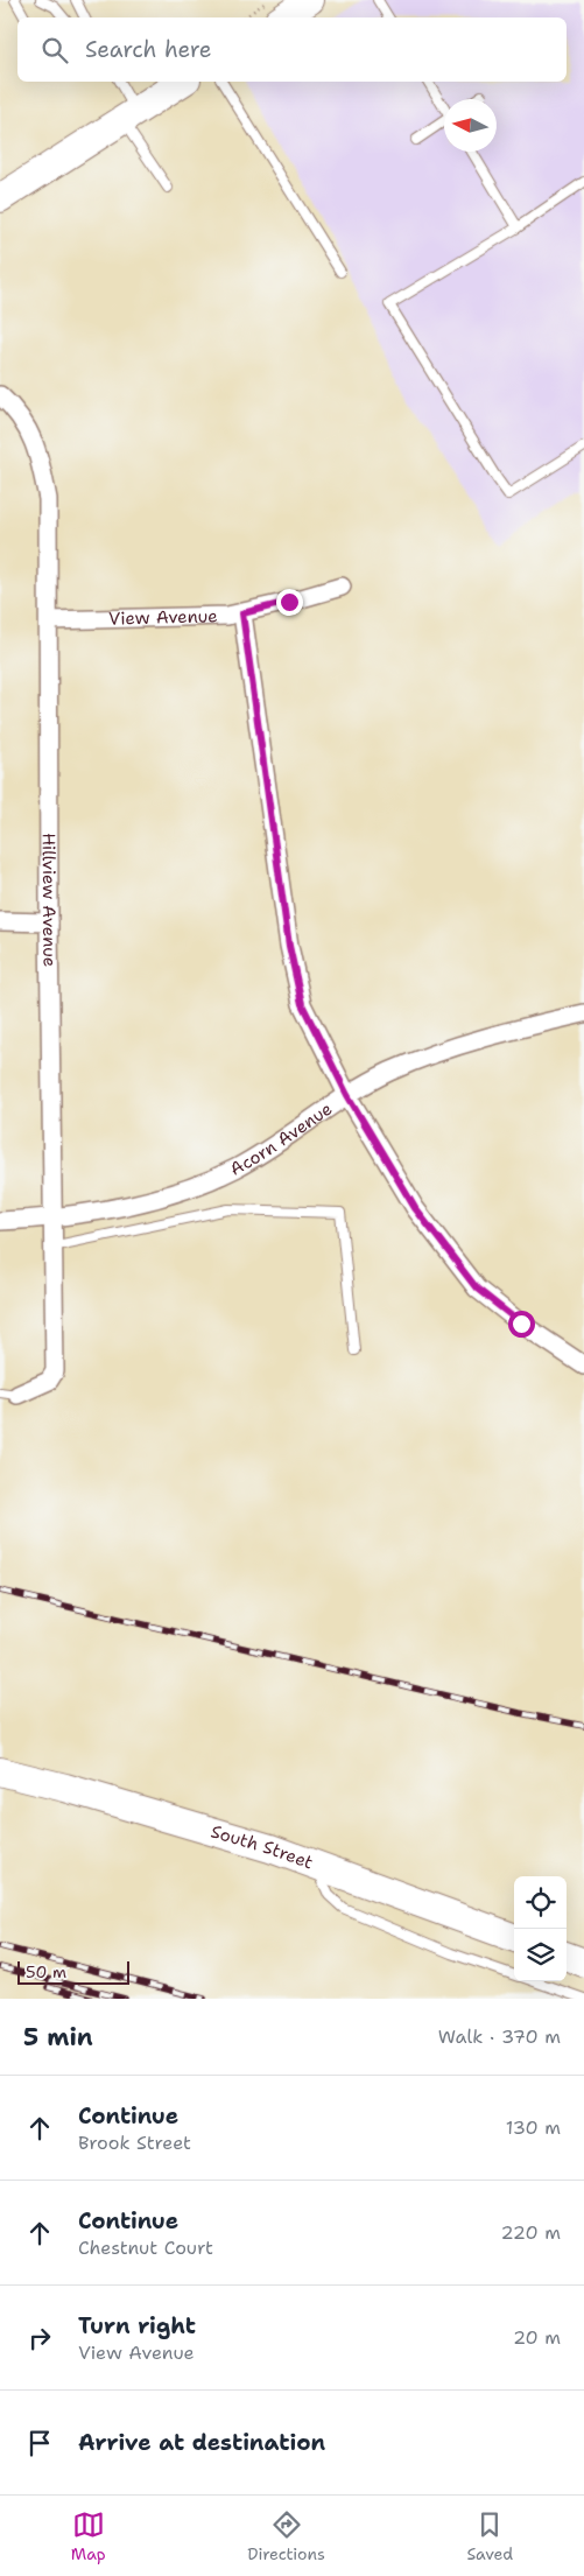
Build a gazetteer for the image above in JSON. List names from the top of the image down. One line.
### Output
{"streets":{"main road":["South Street"],"street":["View Avenue","Hillview Avenue","Acorn Avenue"]},"crossings":[["View Avenue","Hillview Avenue"],["Hillview Avenue","Acorn Avenue"]],"scale_bar":"50 m","north":"left","page":{"search":"Search here","scale":"50 m","heading":["5 min","Walk · 370 m"],"list":[["Continue","Brook Street","130 m"],["Continue","Chestnut Court","220 m"],["Turn right","View Avenue","20 m"],"Arrive at destination"],"nav":["Map","Directions","Saved"]}}
